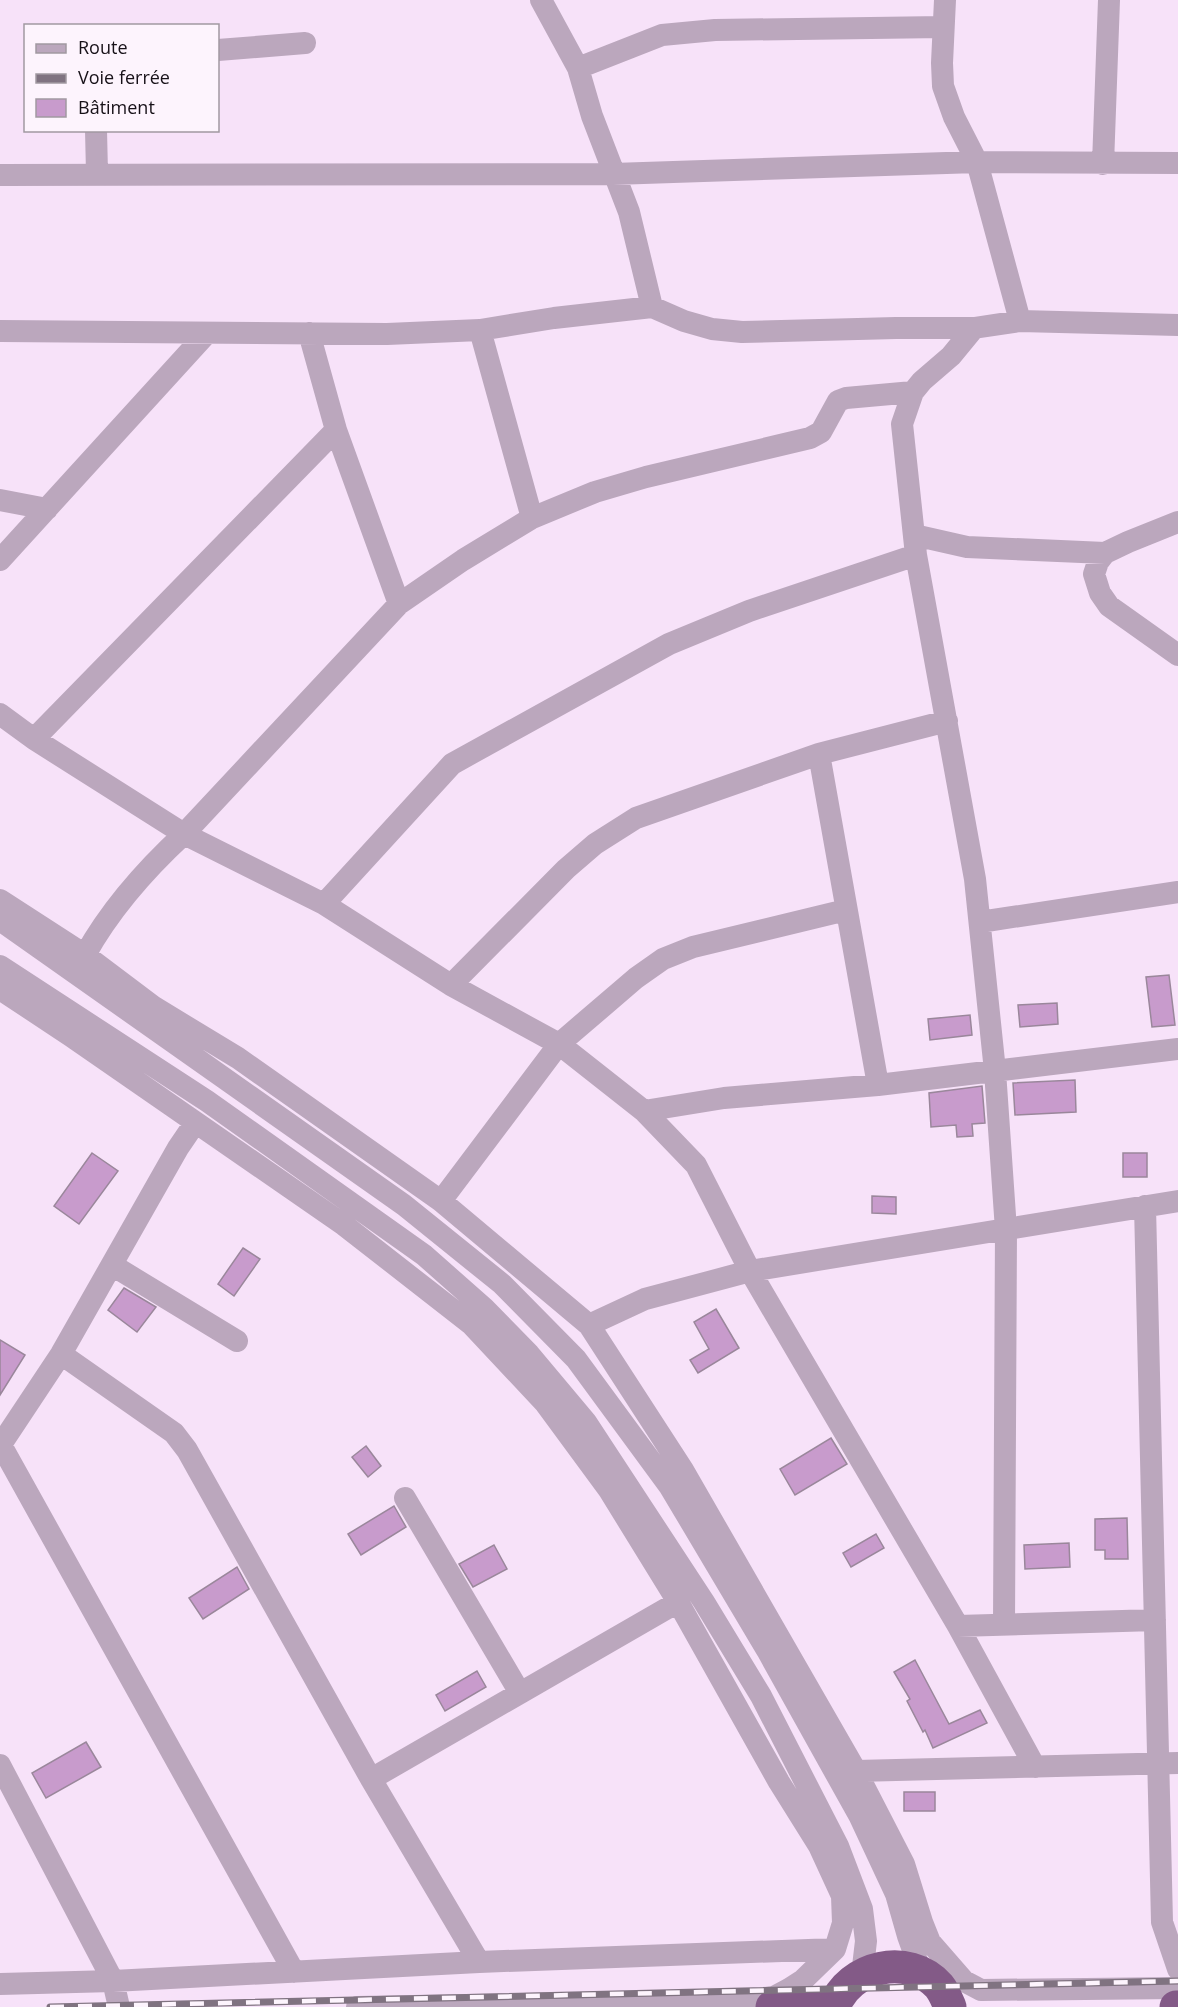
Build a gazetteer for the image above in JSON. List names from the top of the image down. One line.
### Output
{"legend":["Route","Voie ferrée","Bâtiment"]}
